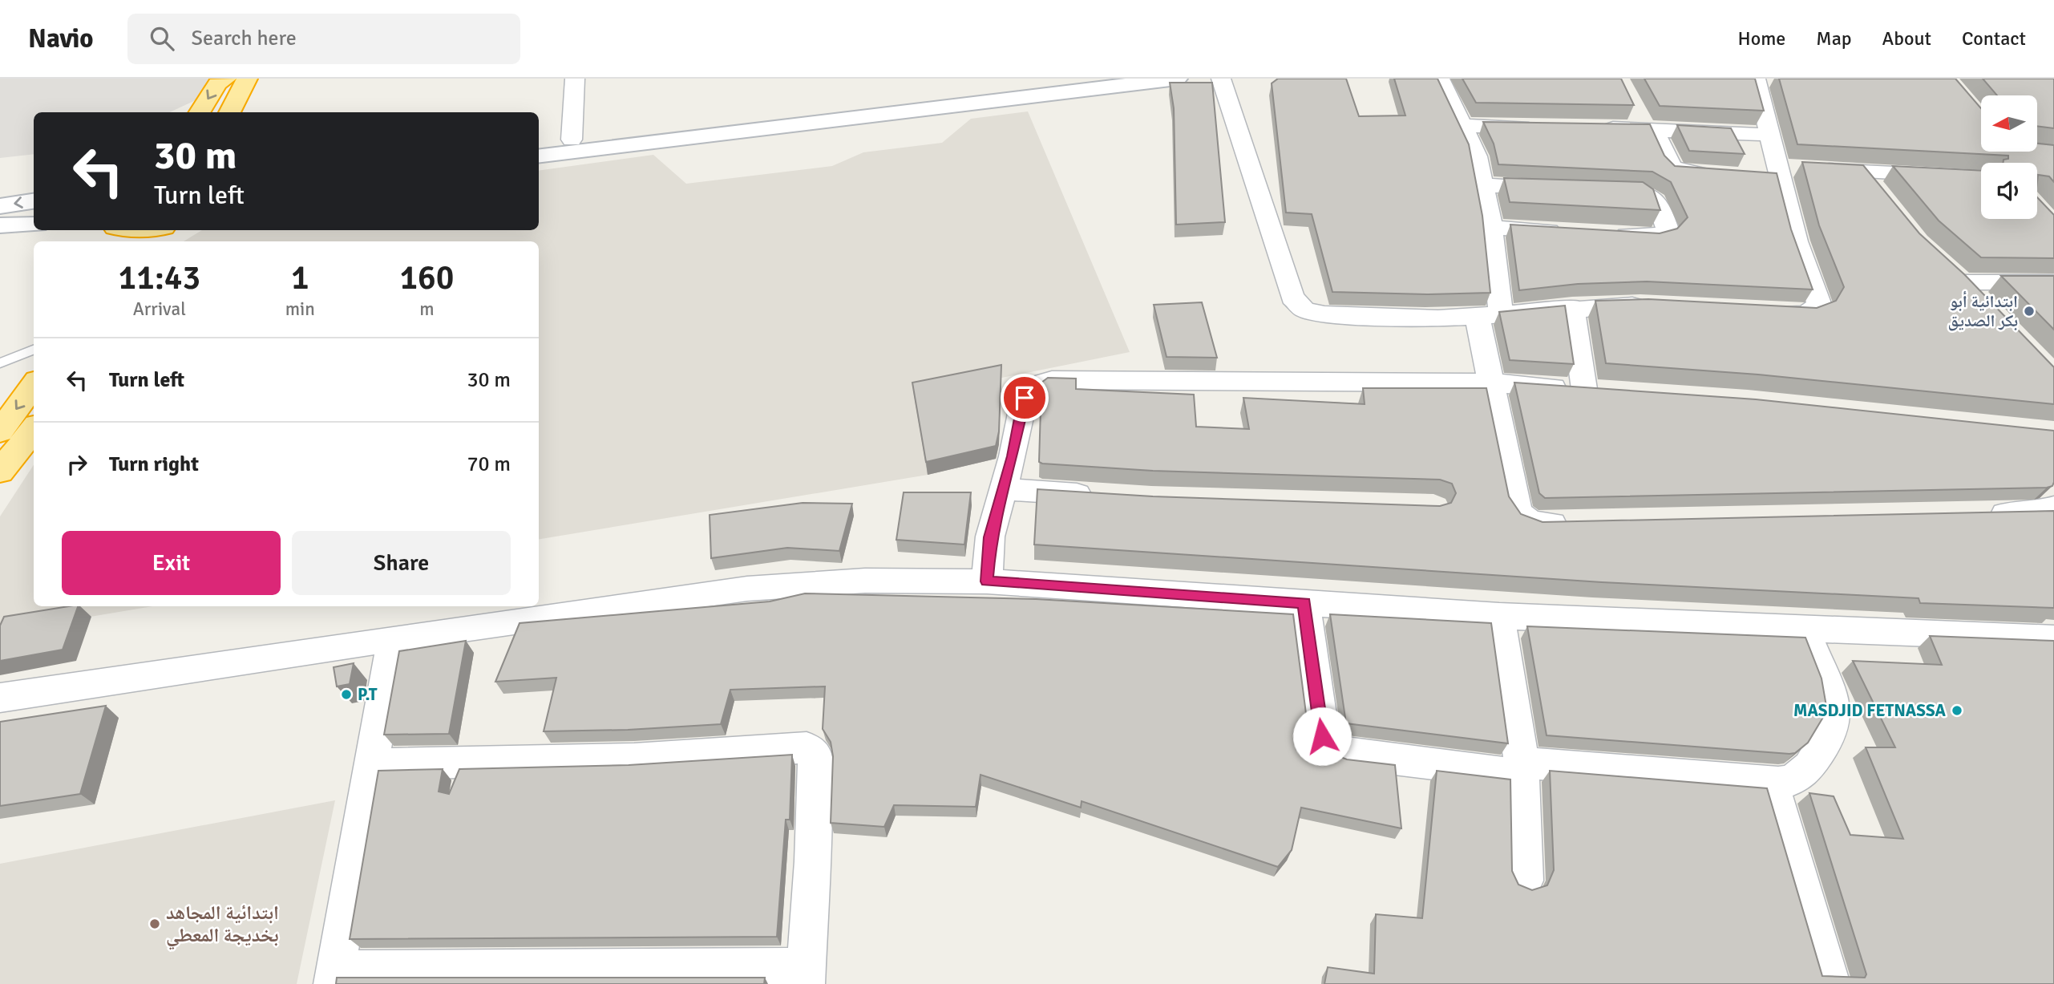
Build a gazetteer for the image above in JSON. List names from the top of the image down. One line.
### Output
{"places":["ابتدائية أبو بكر الصديق","P.T","MASDJID FETNASSA","ابتدائية المجاهد بخديجة المعطي"],"north":"left","page":{"header":"Navio","search":"Search here","nav":["Home","Map","About","Contact"],"turn":["30 m","Turn left"],"eta":["11:43","Arrival","1","min","160","m"],"list":[{"name":"Turn left","value":"30 m"},{"name":"Turn right","value":"70 m"}],"buttons":["Exit","Share"]}}
